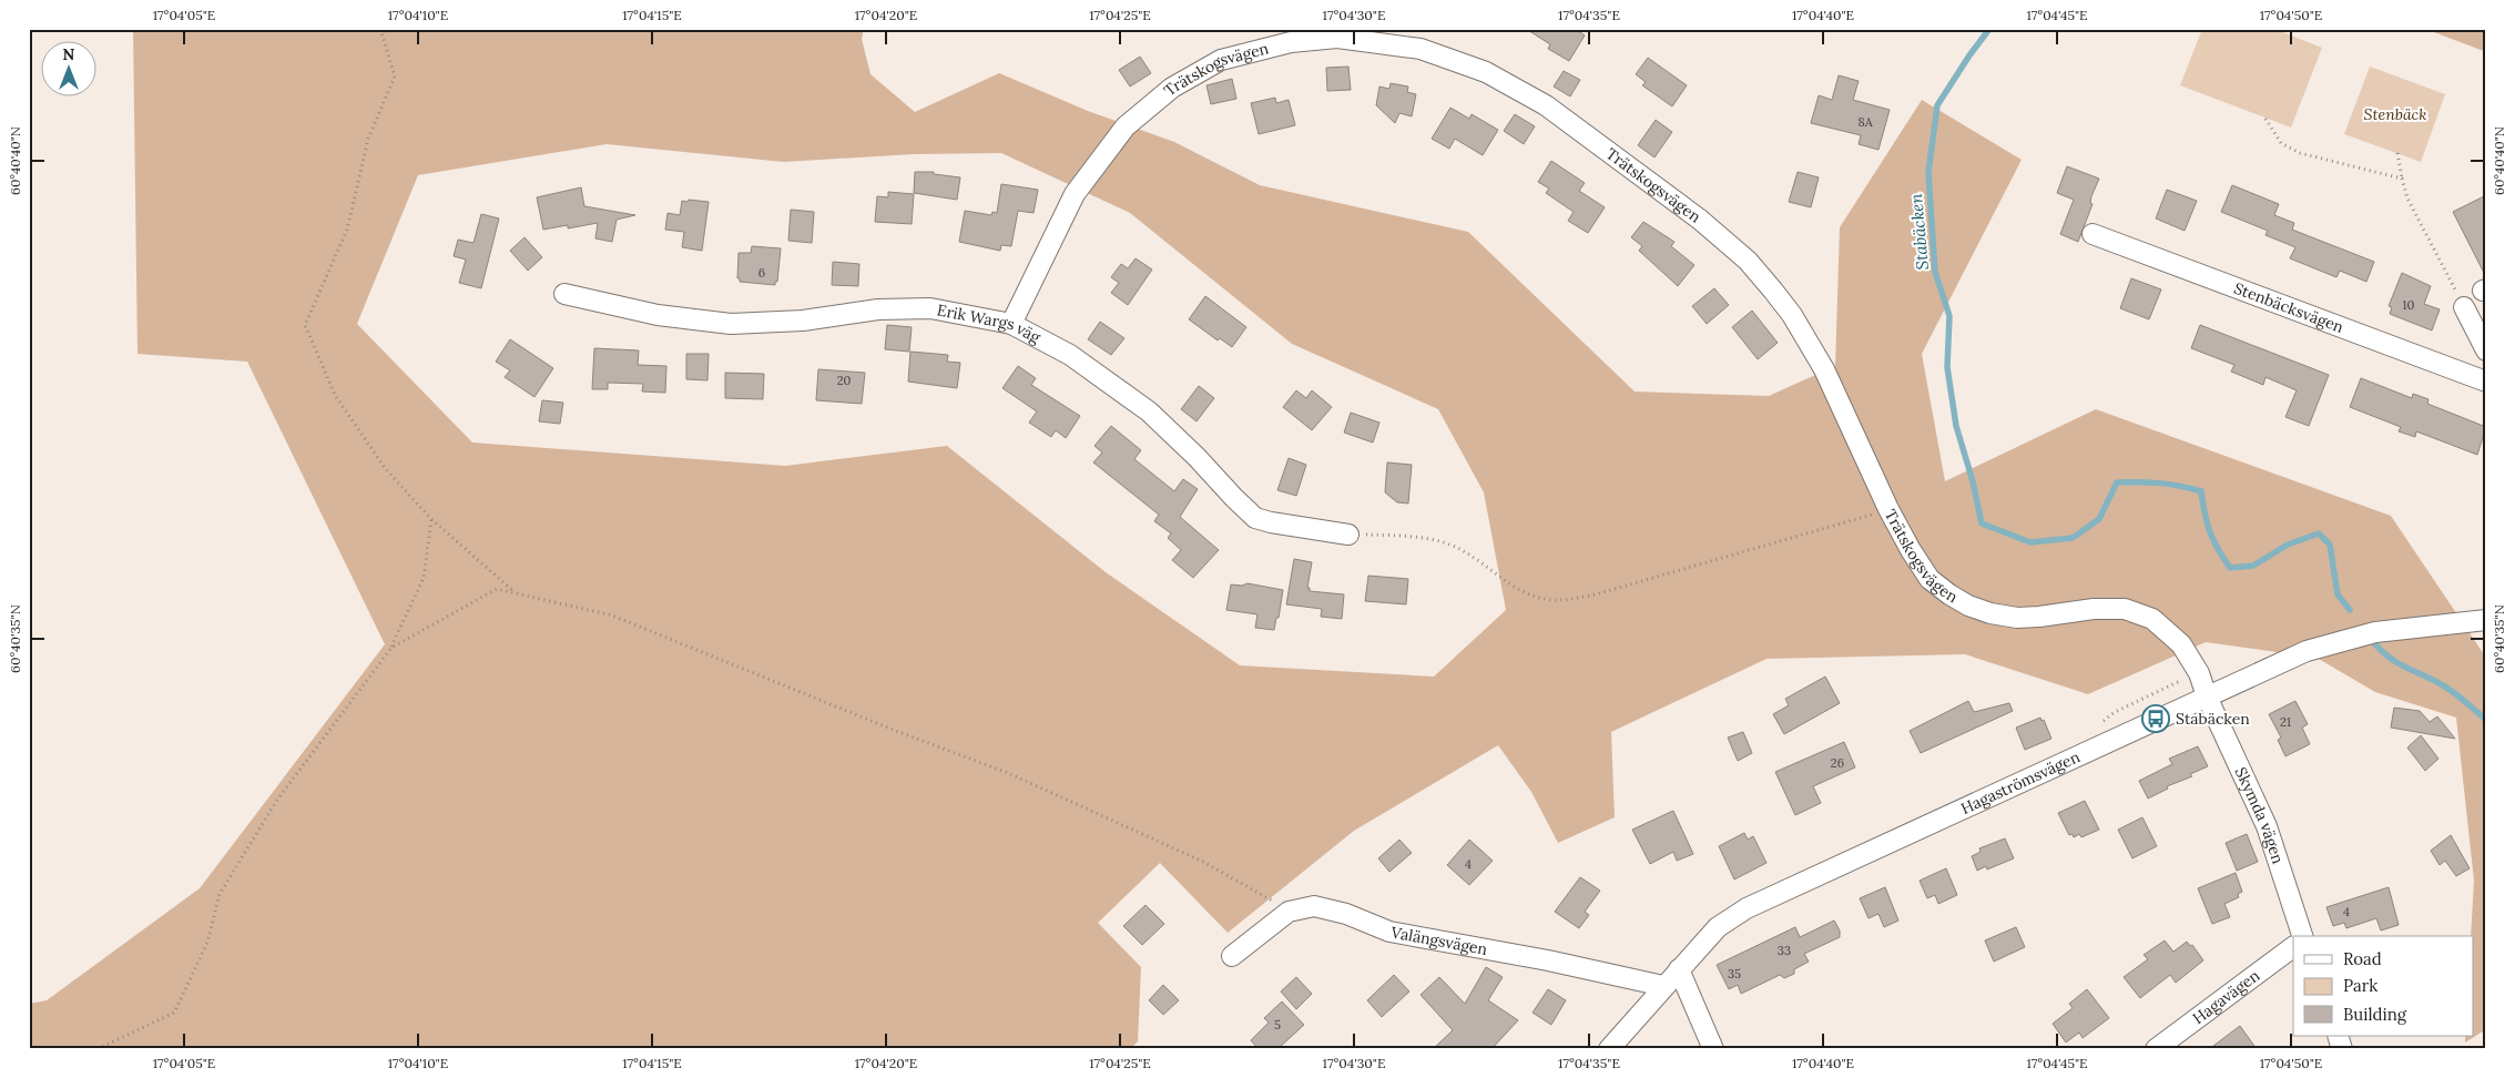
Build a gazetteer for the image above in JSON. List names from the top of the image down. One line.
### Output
{"streets":{"street":["Trätskogsvägen","Stenbäcksvägen","Erik Wargs väg","Hagaströmsvägen","Skymda vägen","Valängsvägen","Hagavägen"]},"crossings":[["Trätskogsvägen","Erik Wargs väg"],["Trätskogsvägen","Hagaströmsvägen"],["Trätskogsvägen","Skymda vägen"],["Hagaströmsvägen","Skymda vägen"],["Hagaströmsvägen","Valängsvägen"]],"water":["Stabäcken"],"parks":["Stenbäck"],"places":{"bus stop":["Stabäcken"]},"house_numbers":["8A","6","10","20","21","26","4","4","33","35","5"],"legend":["Road","Park","Building"],"north":"top","coordinates":["17°04'05\"E","17°04'10\"E","17°04'15\"E","17°04'20\"E","17°04'25\"E","17°04'30\"E","17°04'35\"E","17°04'40\"E","17°04'45\"E","17°04'50\"E","60°40'40\"N","60°40'35\"N"]}
